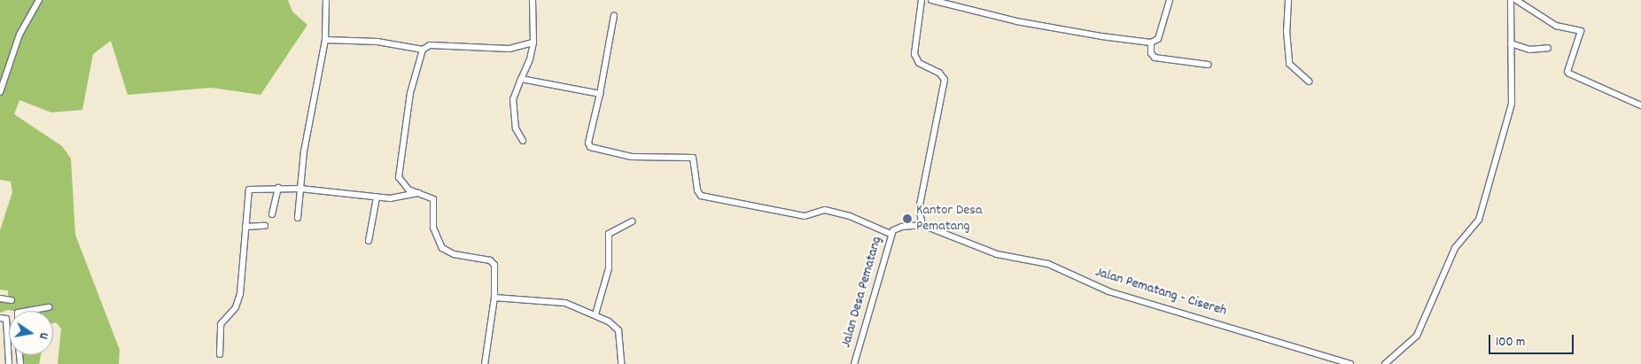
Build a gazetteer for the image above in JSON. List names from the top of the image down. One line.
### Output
{"streets":{"street":["Jalan Desa Pematang","Jalan Pematang - Cisereh"]},"crossings":[["Jalan Desa Pematang","Jalan Pematang - Cisereh"]],"places":["Kantor Desa Pematang"],"scale_bar":"100 m","north":"right"}
